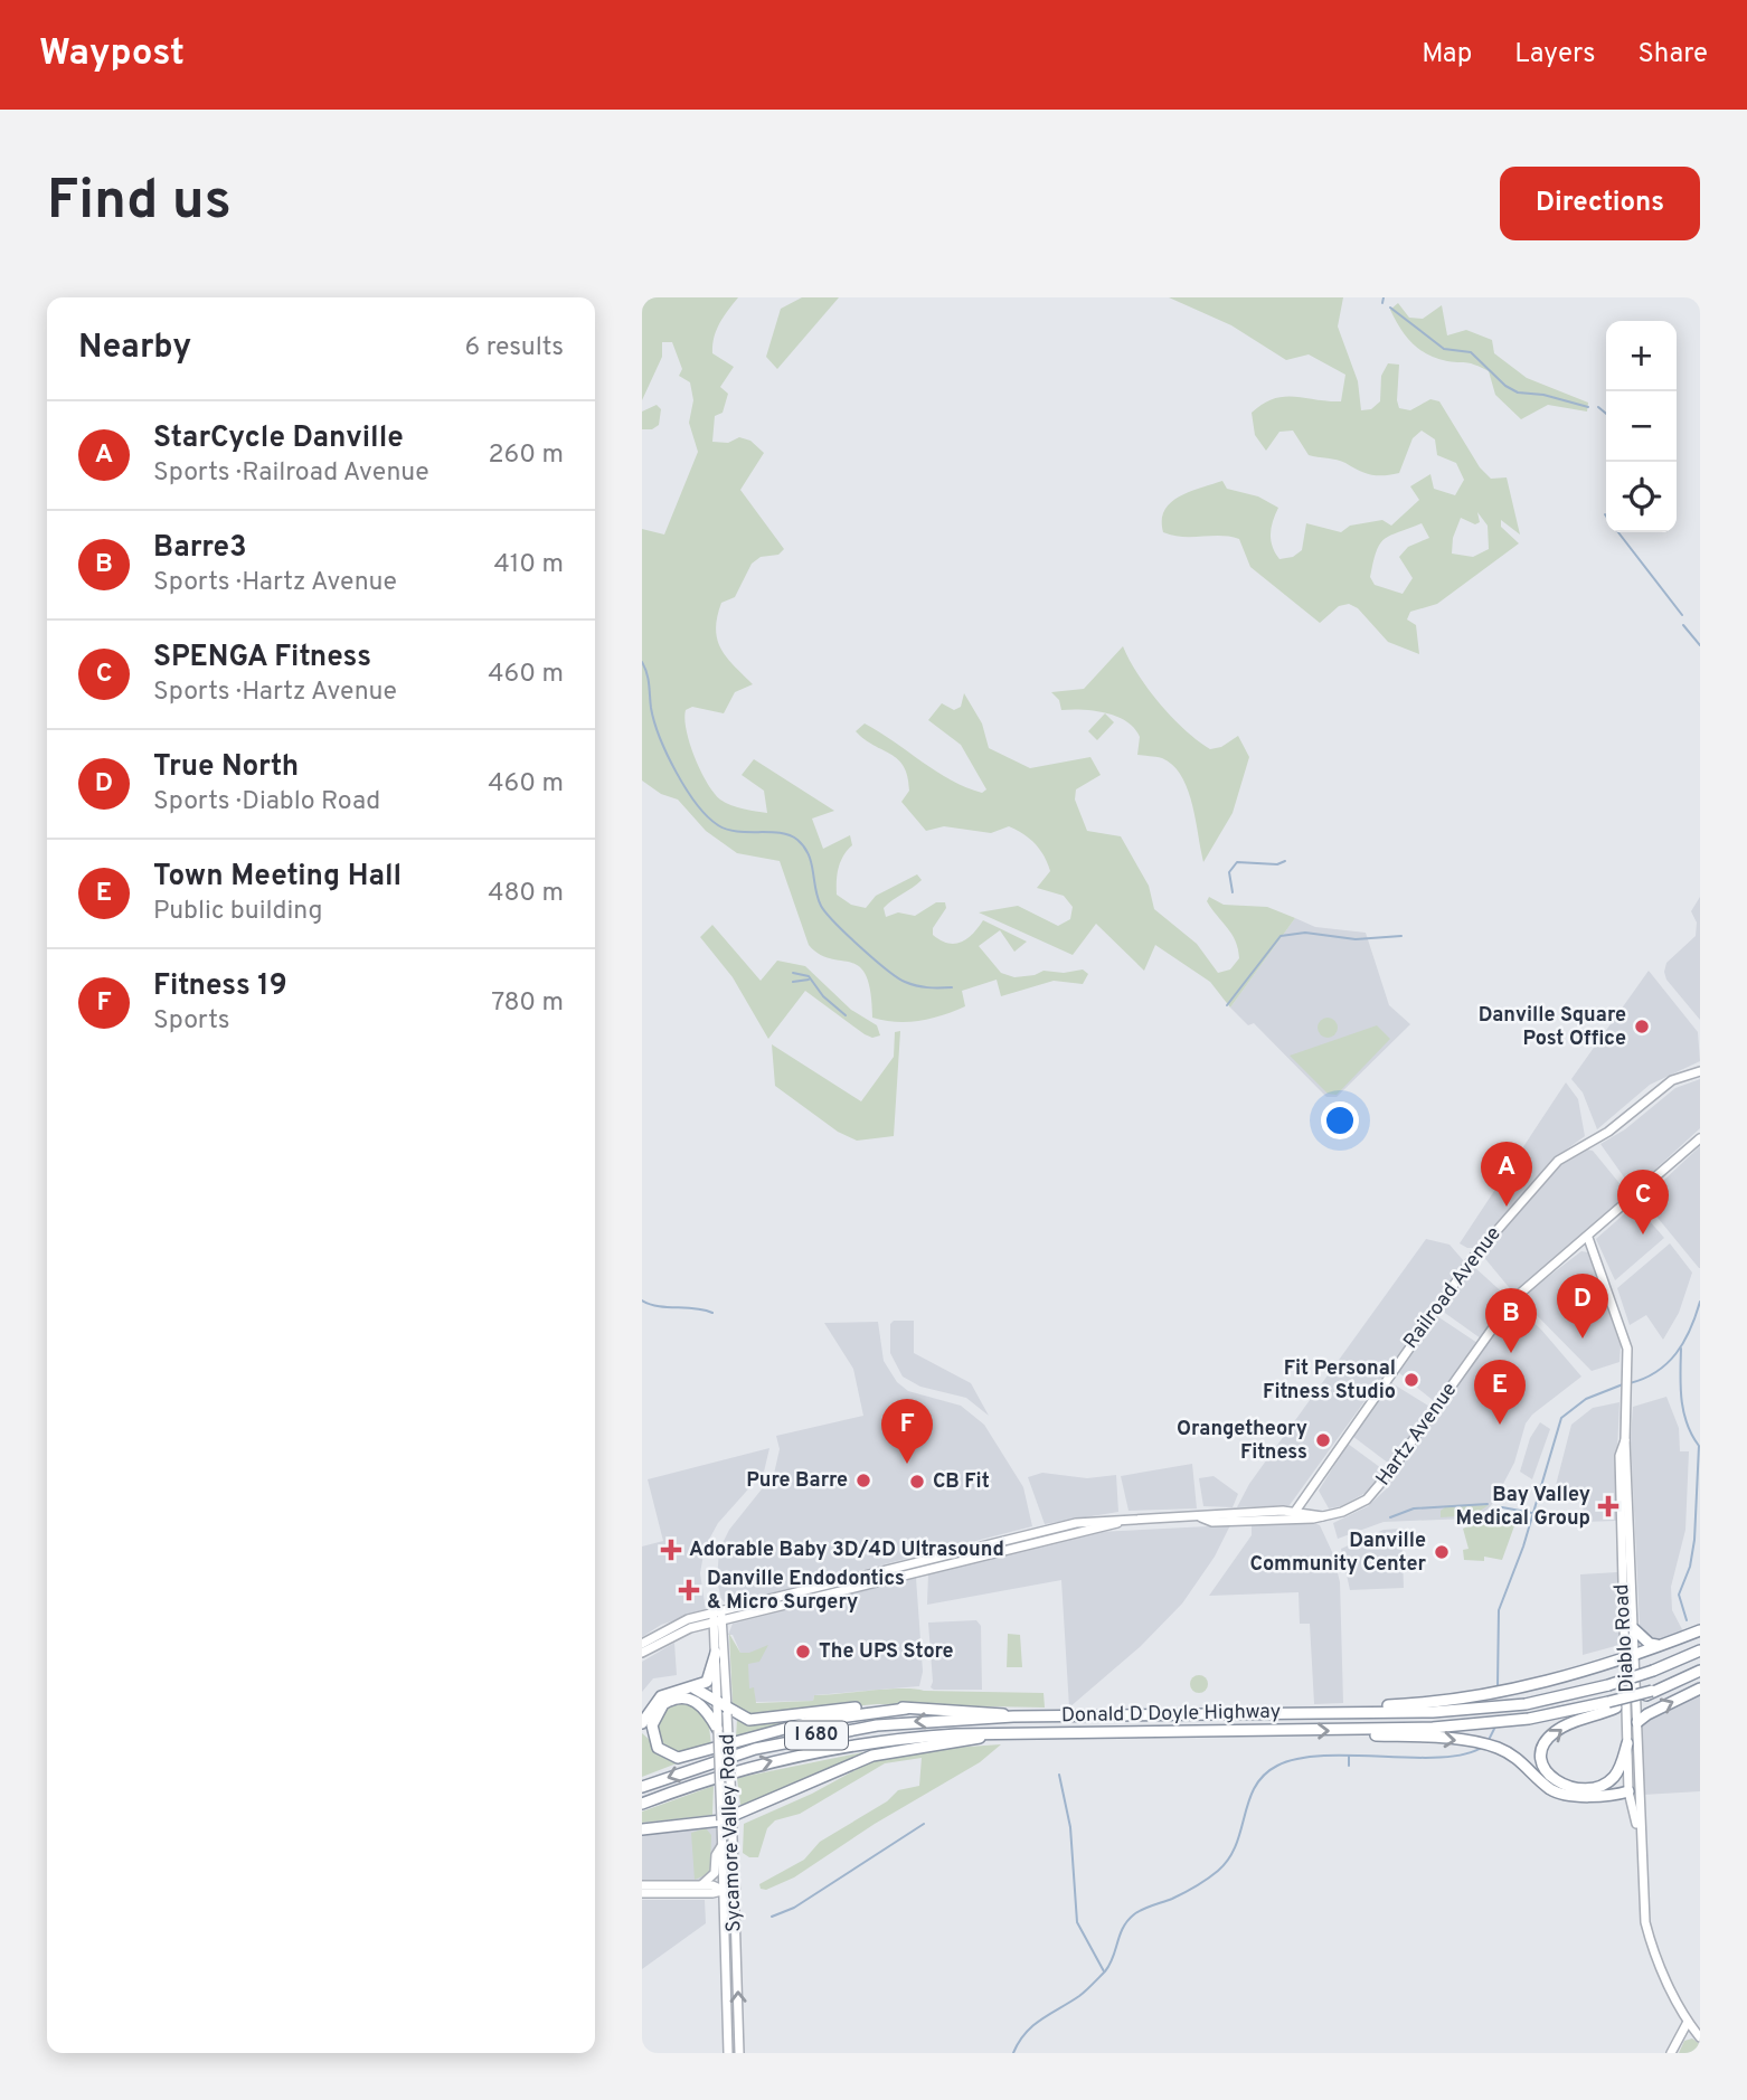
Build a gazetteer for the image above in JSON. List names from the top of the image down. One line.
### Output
{"streets":{"highway":["Donald D Doyle Highway","I 680"],"main road":["Railroad Avenue","Hartz Avenue","Diablo Road","Sycamore Valley Road"]},"crossings":[["Railroad Avenue","Hartz Avenue"],["Hartz Avenue","Diablo Road"],["Donald D Doyle Highway","I 680"]],"places":{"other":["Danville Square Post Office","Fit Personal Fitness Studio","Orangetheory Fitness","Pure Barre","CB Fit","Danville Community Center","The UPS Store"],"health":["Bay Valley Medical Group","Adorable Baby 3D/4D Ultrasound","Danville Endodontics & Micro Surgery"]},"page":{"header":"Waypost","nav":["Map","Layers","Share"],"buttons":"Directions","title":"Find us","heading":["Nearby","6 results"],"map_buttons":["+","−"],"list":[{"mark":"A","name":"StarCycle Danville","note":"Sports · Railroad Avenue","value":"260 m"},{"mark":"B","name":"Barre3","note":"Sports · Hartz Avenue","value":"410 m"},{"mark":"C","name":"SPENGA Fitness","note":"Sports · Hartz Avenue","value":"460 m"},{"mark":"D","name":"True North","note":"Sports · Diablo Road","value":"460 m"},{"mark":"E","name":"Town Meeting Hall","note":"Public building","value":"480 m"},{"mark":"F","name":"Fitness 19","note":"Sports","value":"780 m"}],"pins":["A","C","D","B","E","F"]}}
